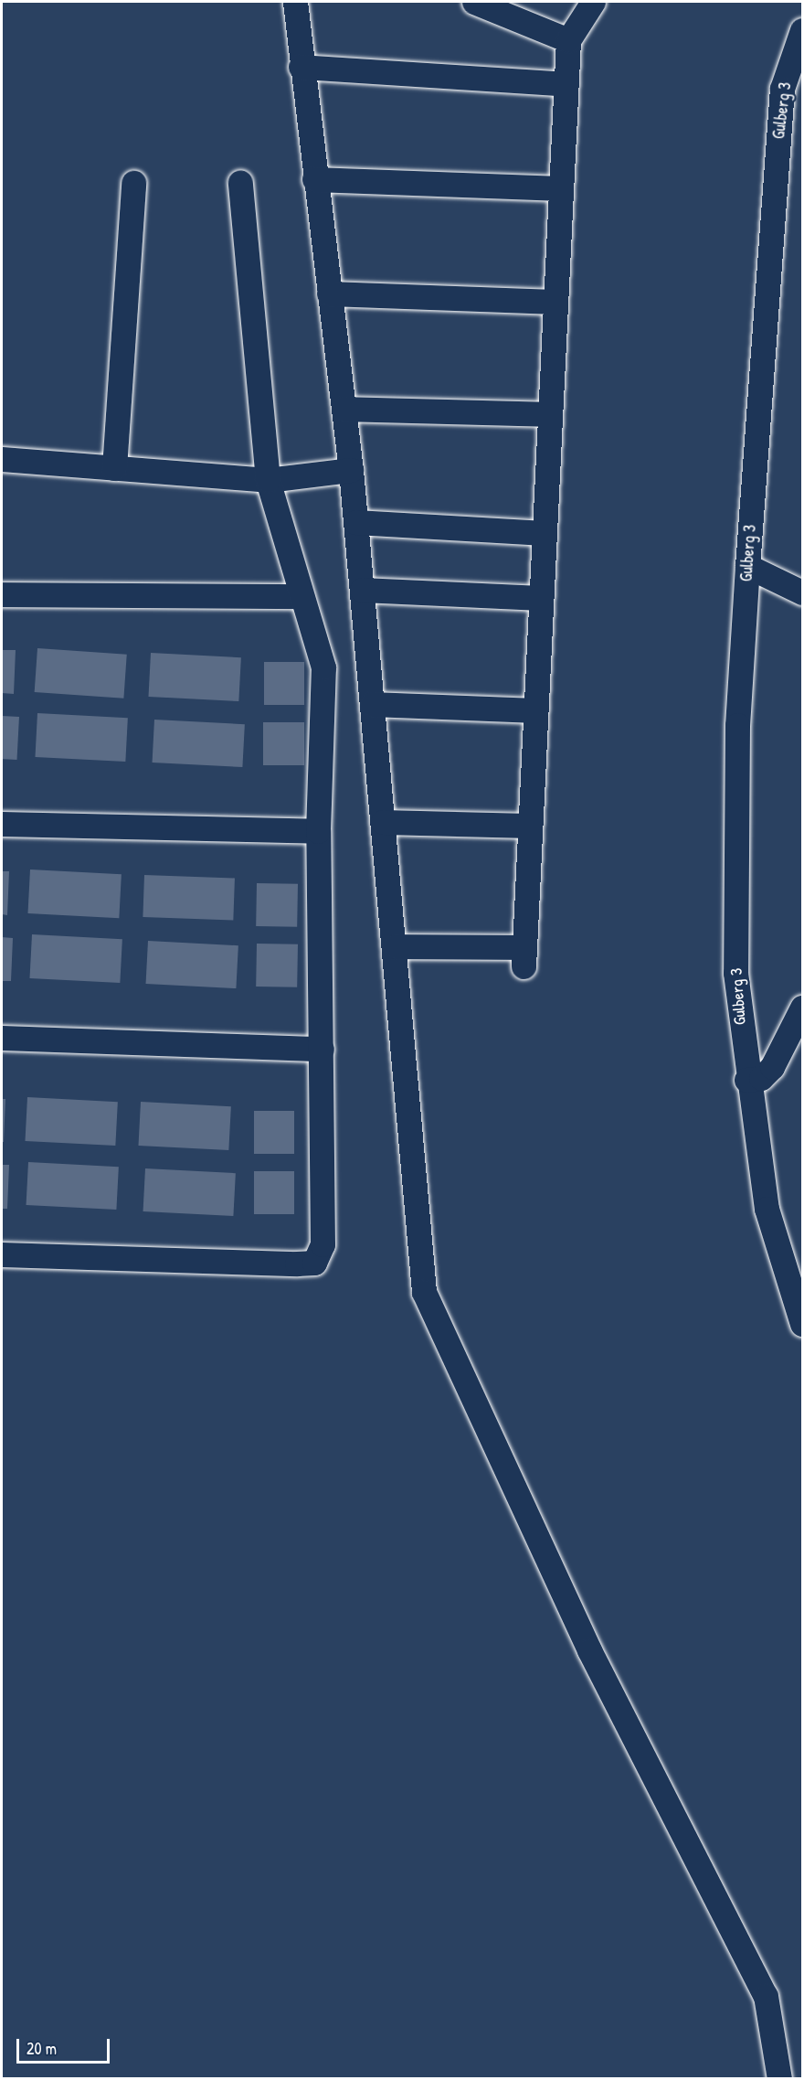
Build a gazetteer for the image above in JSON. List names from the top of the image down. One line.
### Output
{"streets":{"street":["Gulberg 3"]},"scale_bar":"20 m"}
